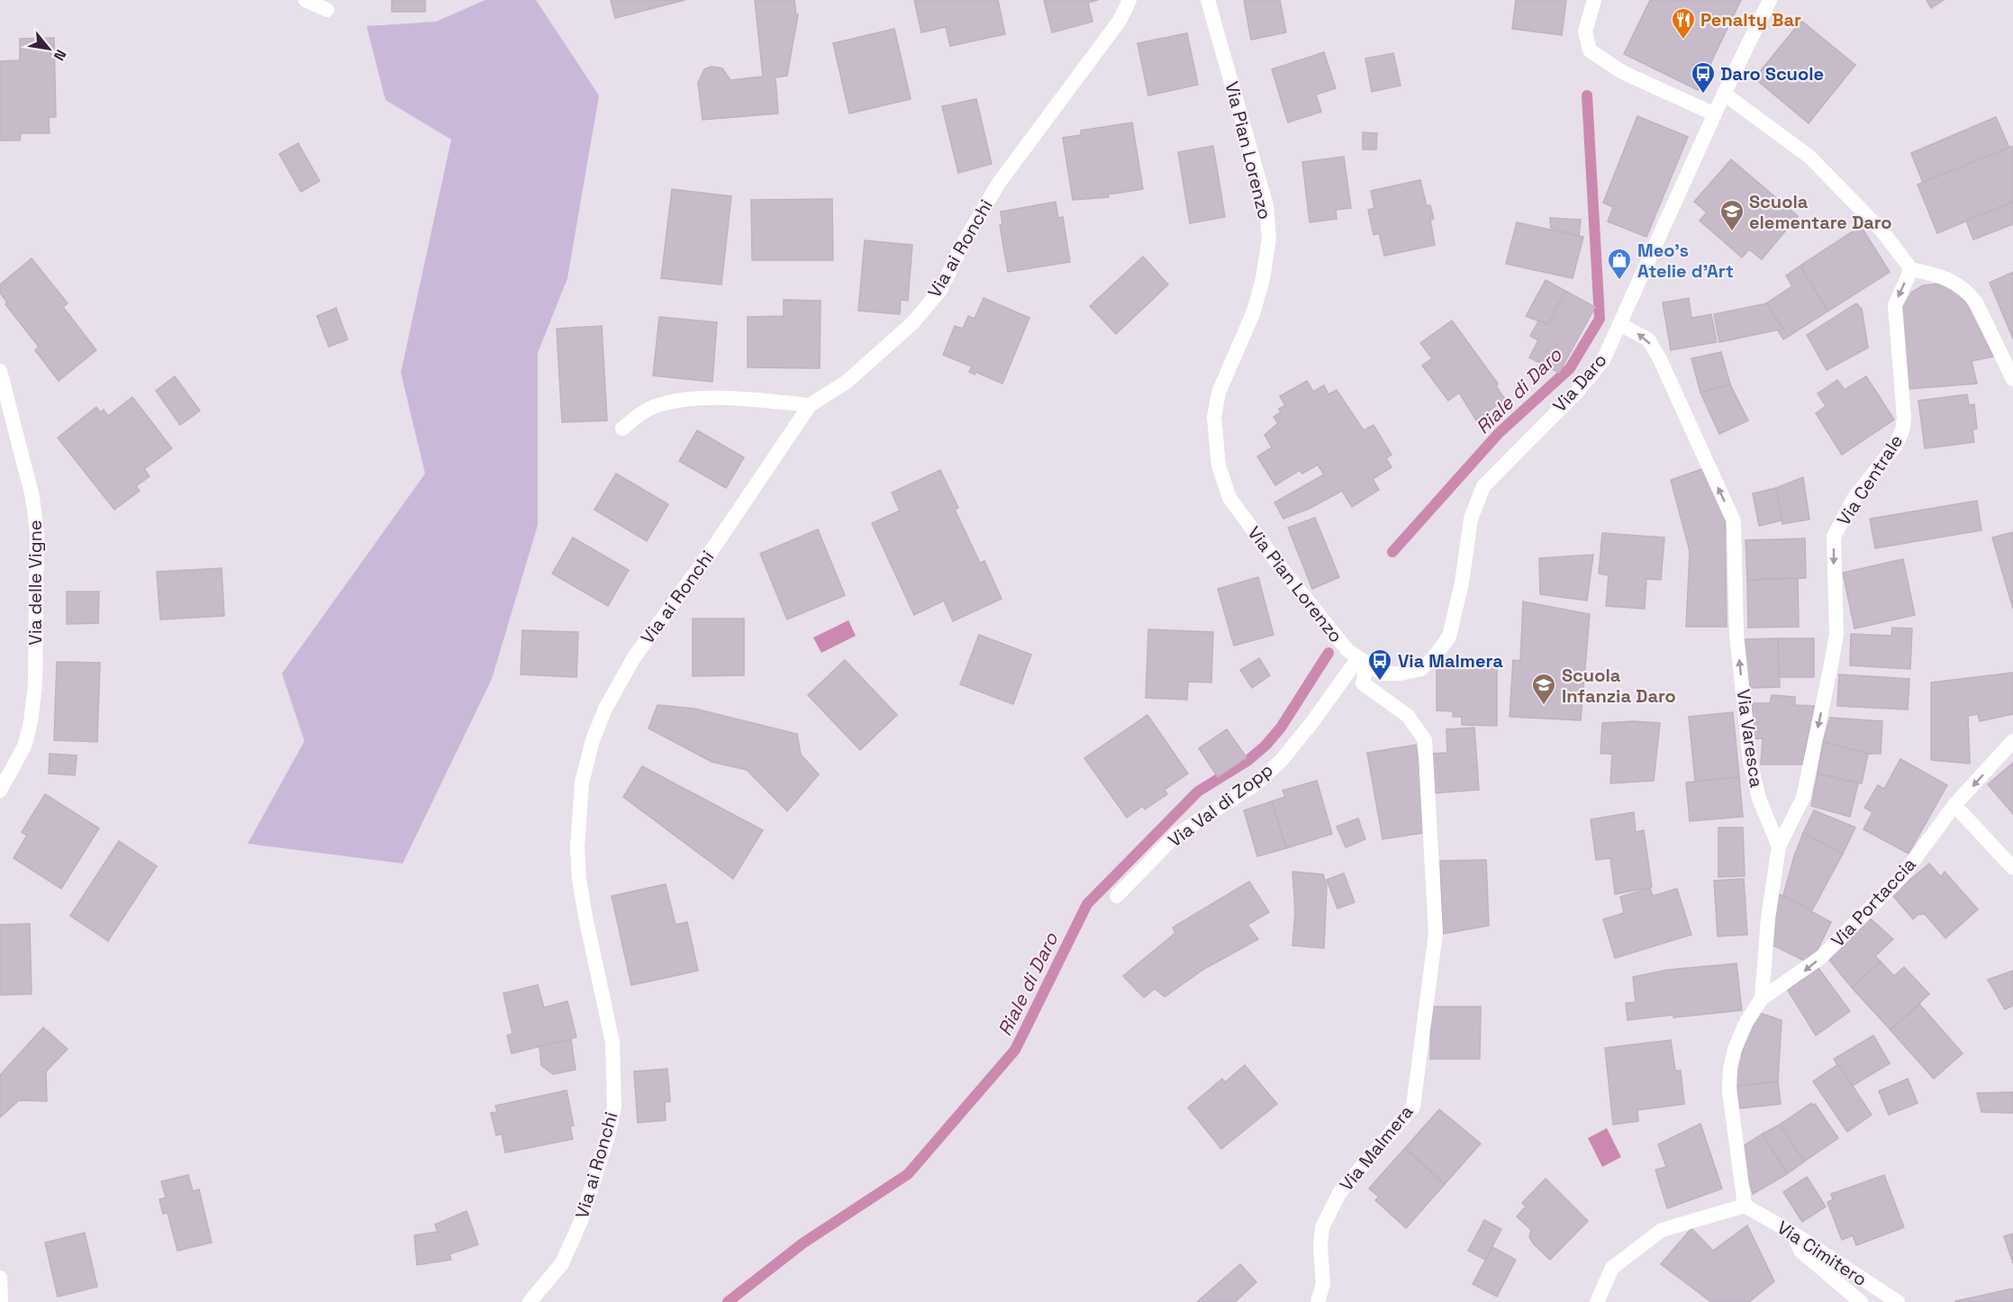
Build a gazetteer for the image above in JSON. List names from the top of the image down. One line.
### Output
{"streets":{"street":["Via Pian Lorenzo","Via ai Ronchi","Via Daro","Via Centrale","Via delle Vigne","Via Varesca","Via Val di Zopp","Via Portaccia","Via Malmera","Via Cimitero"]},"crossings":[["Via Pian Lorenzo","Via Daro"],["Via Pian Lorenzo","Via Val di Zopp"],["Via Pian Lorenzo","Via Malmera"],["Via Daro","Via Varesca"],["Via Daro","Via Val di Zopp"],["Via Daro","Via Malmera"],["Via Centrale","Via Varesca"],["Via Val di Zopp","Via Malmera"]],"one_way":["Via Centrale","Via Varesca","Via Portaccia"],"water":["Riale di Daro"],"places":{"restaurant":["Penalty Bar"],"bus stop":["Daro Scuole","Via Malmera"],"school or university":["Scuola elementare Daro","Scuola Infanzia Daro"],"shop":["Meo's Atelie d'Art"]},"north":"bottom right"}
